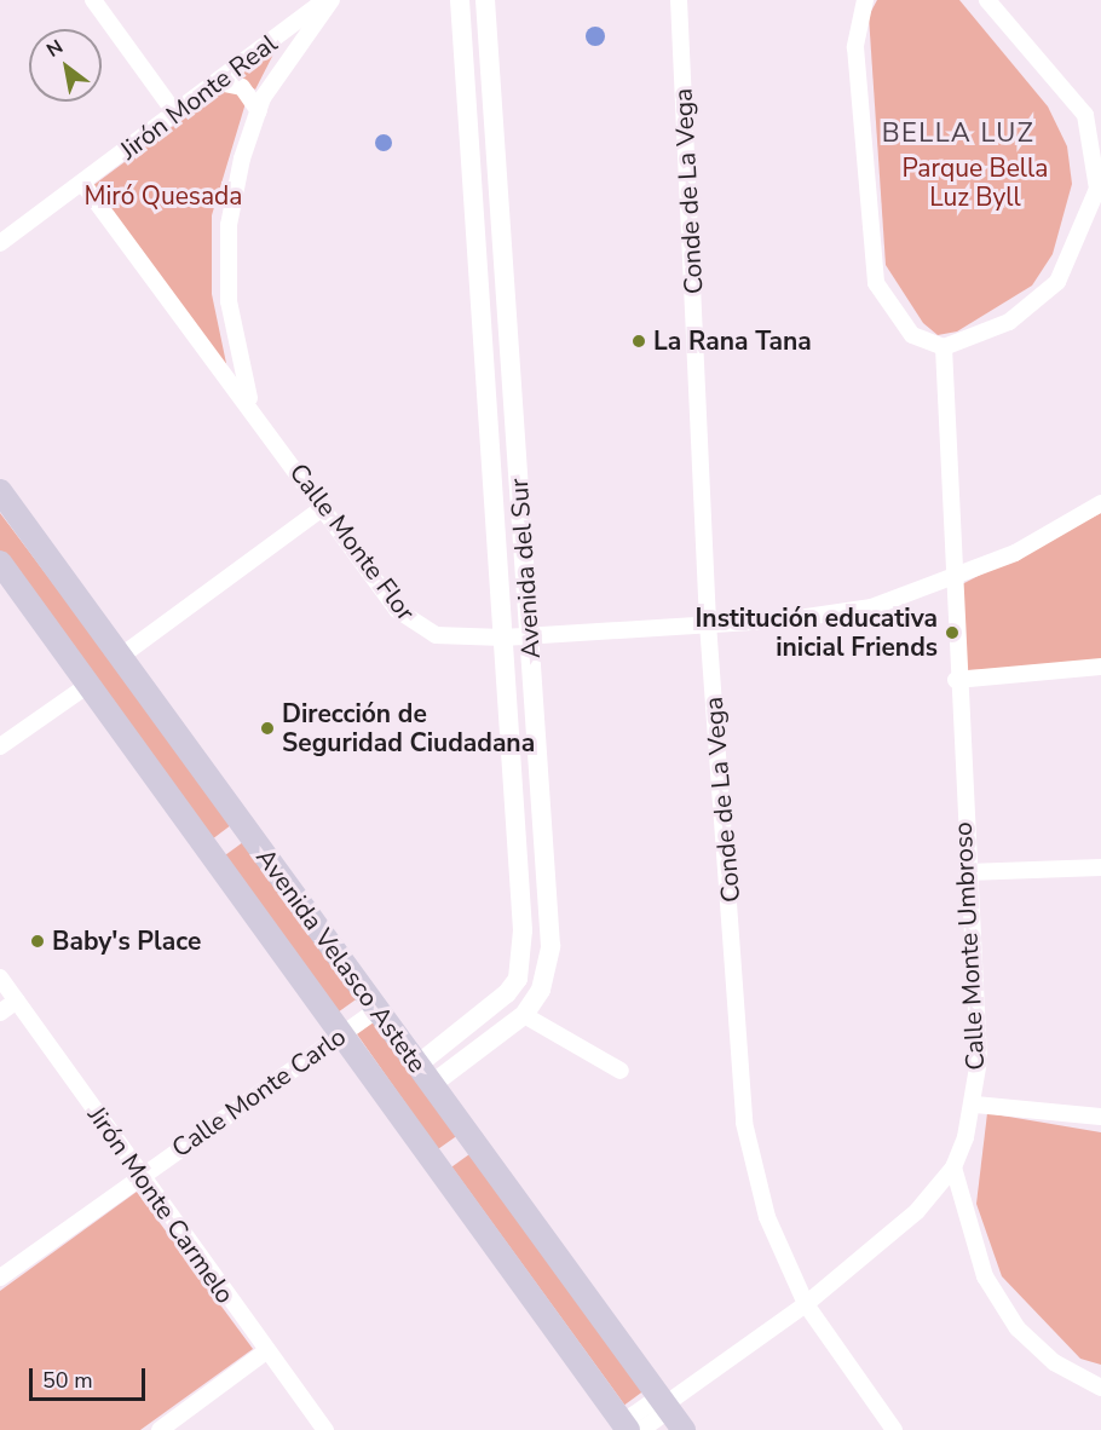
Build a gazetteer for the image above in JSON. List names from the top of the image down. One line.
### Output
{"streets":{"main road":["Avenida Velasco Astete"],"street":["Jirón Monte Real","Conde de La Vega","Calle Monte Flor","Avenida del Sur","Calle Monte Umbroso","Calle Monte Carlo","Jirón Monte Carmelo"]},"crossings":[["Jirón Monte Real","Calle Monte Flor"],["Conde de La Vega","Calle Monte Flor"],["Conde de La Vega","Calle Monte Umbroso"],["Calle Monte Flor","Avenida del Sur"],["Calle Monte Flor","Calle Monte Umbroso"],["Avenida del Sur","Avenida Velasco Astete"],["Calle Monte Umbroso","Avenida Velasco Astete"],["Avenida Velasco Astete","Calle Monte Carlo"],["Calle Monte Carlo","Jirón Monte Carmelo"]],"districts":["BELLA LUZ"],"parks":["Parque Bella Luz Byll","Miró Quesada"],"places":["La Rana Tana","Institución educativa inicial Friends","Dirección de Seguridad Ciudadana","Baby's Place"],"scale_bar":"50 m","north":"top left"}
